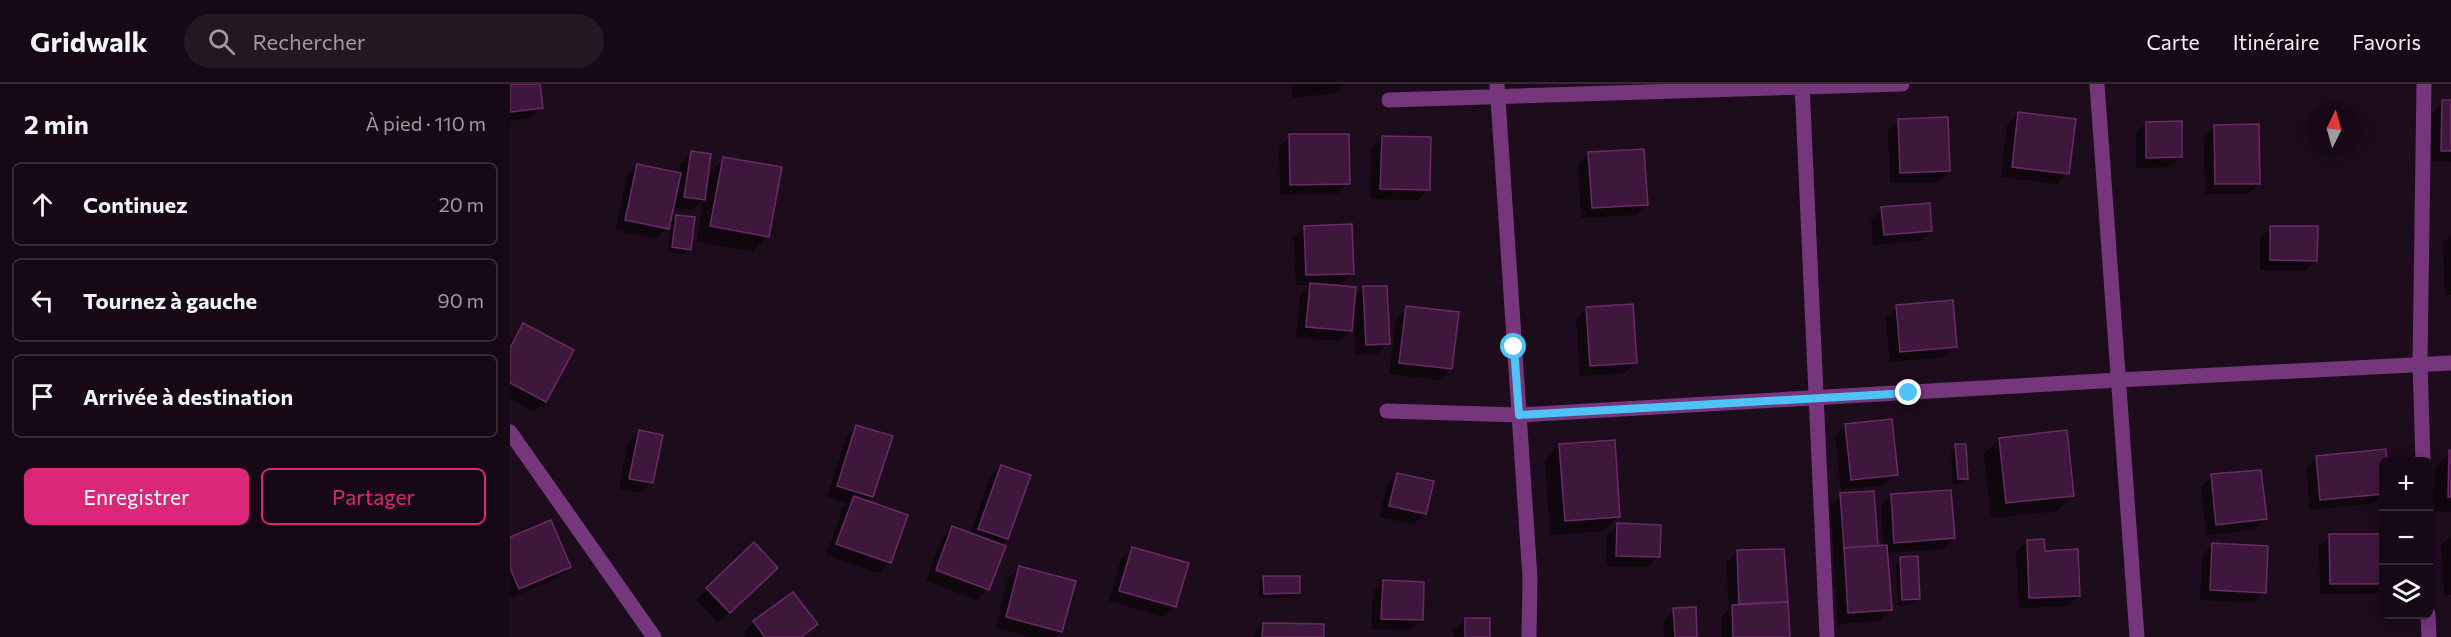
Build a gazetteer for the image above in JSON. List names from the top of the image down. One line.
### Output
{"north":"top","page":{"header":"Gridwalk","search":"Rechercher","nav":["Carte","Itinéraire","Favoris"],"heading":["2 min","À pied · 110 m"],"list":[["Continuez","20 m"],["Tournez à gauche","90 m"],"Arrivée à destination"],"buttons":["Enregistrer","Partager"],"map_buttons":["+","−"]}}
